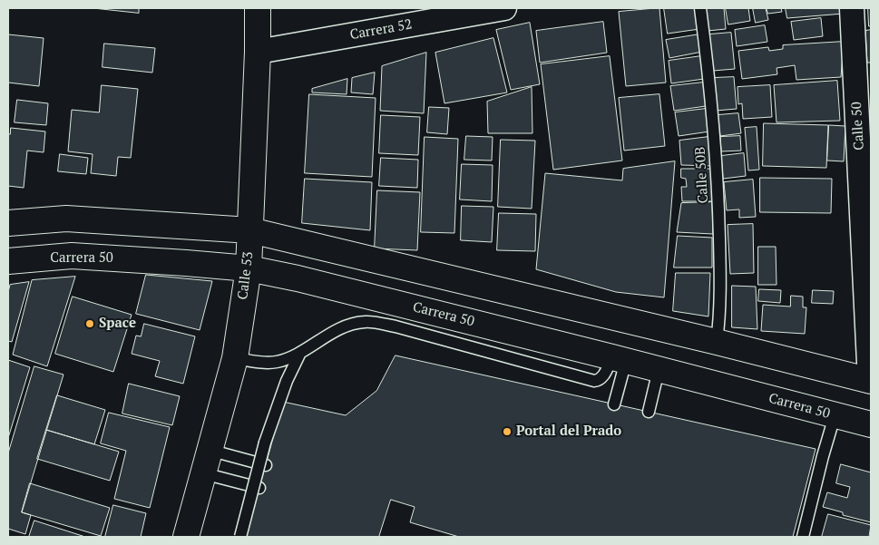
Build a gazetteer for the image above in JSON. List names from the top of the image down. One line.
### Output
{"streets":{"street":["Carrera 52","Calle 50","Carrera 50","Calle 53"],"lane":["Calle 50B"]},"crossings":[["Carrera 52","Calle 53"],["Carrera 50","Calle 53"]],"places":["Space","Portal del Prado"]}
